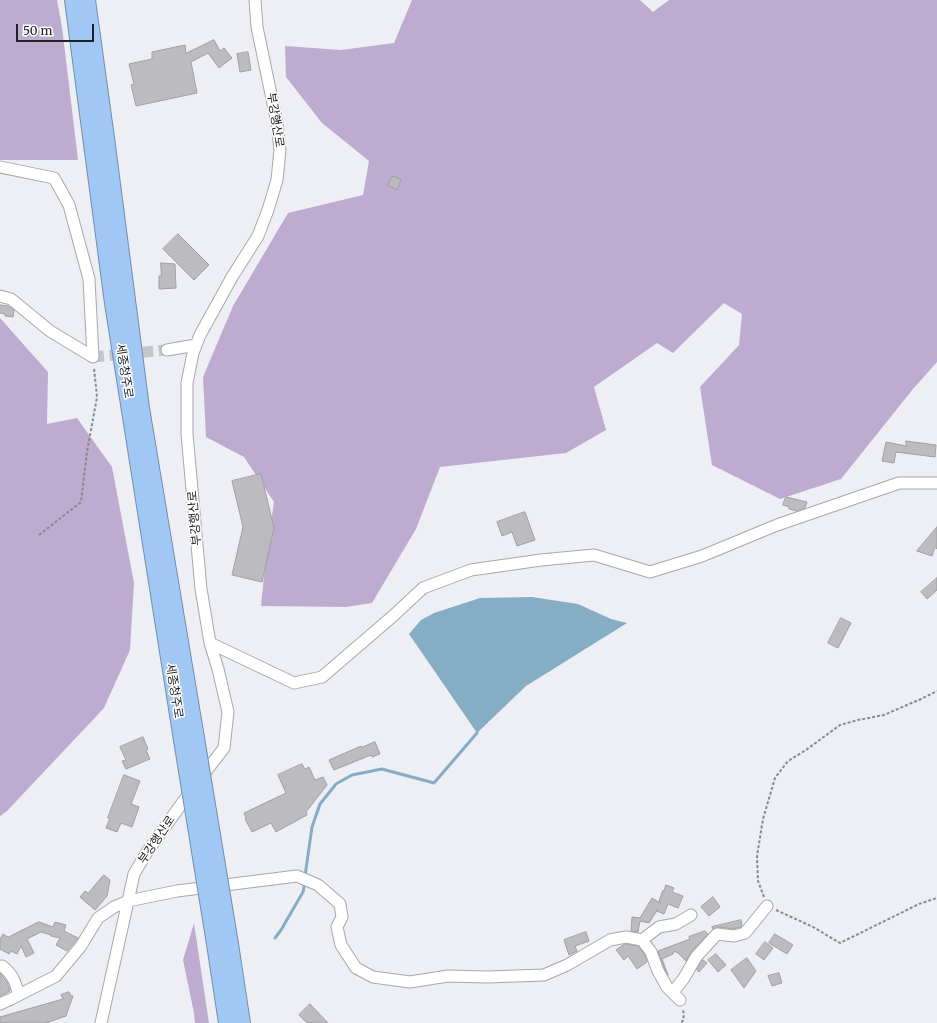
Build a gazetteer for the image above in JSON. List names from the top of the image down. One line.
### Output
{"streets":{"highway":["세종청주로"],"street":["부강행산로"]},"scale_bar":"50 m"}
